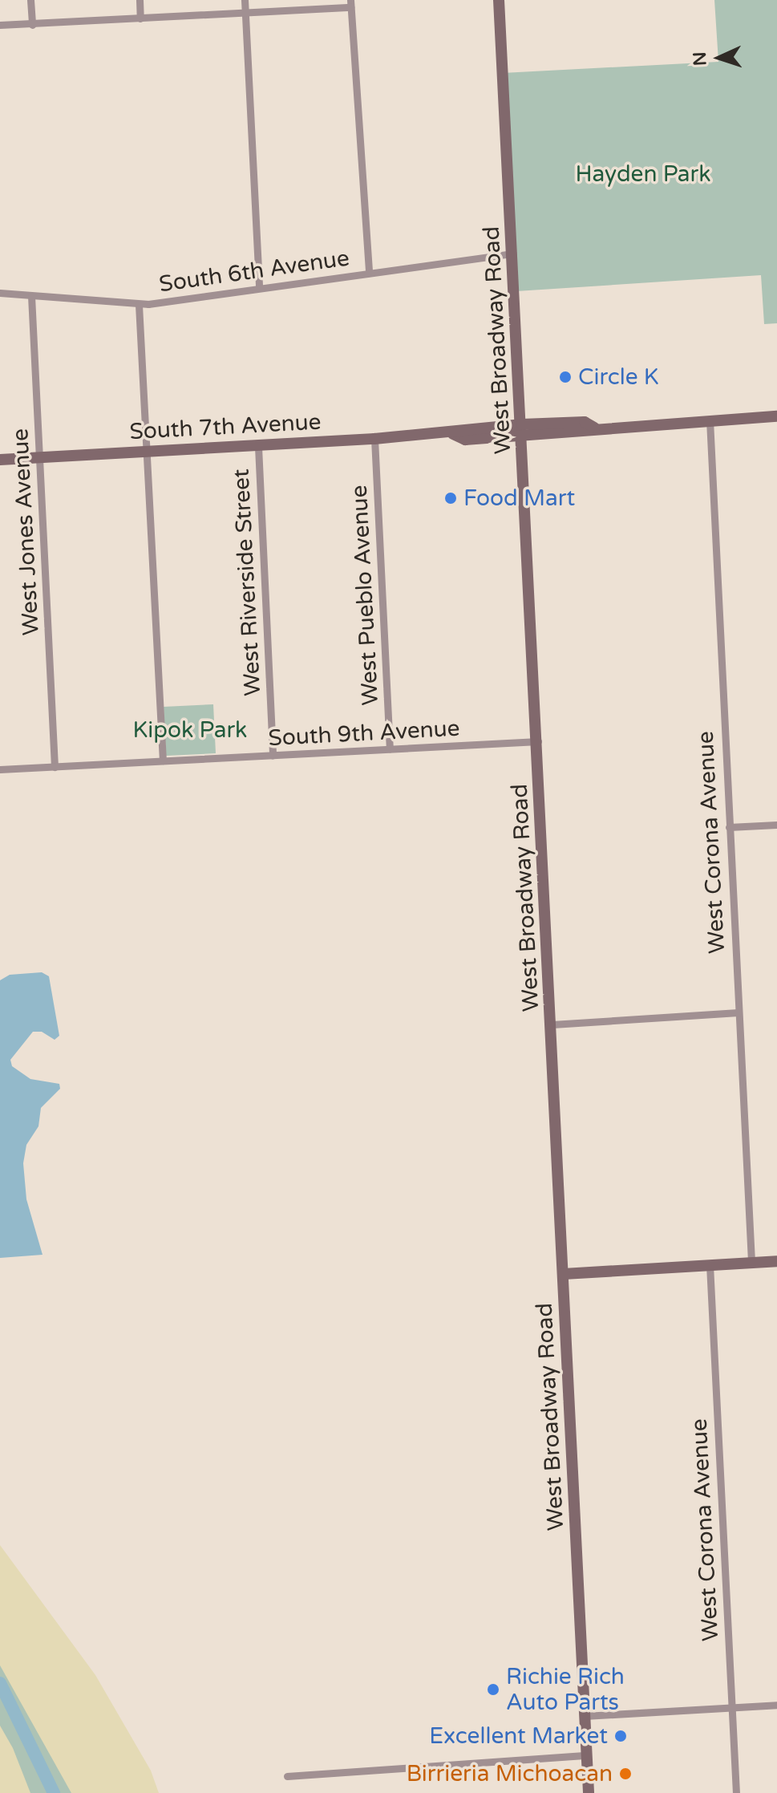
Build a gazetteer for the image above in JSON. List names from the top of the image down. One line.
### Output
{"streets":{"main road":["West Broadway Road","South 7th Avenue"],"street":["South 6th Avenue","West Jones Avenue","West Riverside Street","West Pueblo Avenue","South 9th Avenue","West Corona Avenue"]},"crossings":[["South 6th Avenue","West Broadway Road"],["South 6th Avenue","West Jones Avenue"],["West Broadway Road","South 7th Avenue"],["West Broadway Road","South 9th Avenue"],["South 7th Avenue","West Jones Avenue"],["South 7th Avenue","West Riverside Street"],["South 7th Avenue","West Pueblo Avenue"],["South 7th Avenue","West Corona Avenue"],["West Jones Avenue","South 9th Avenue"],["West Riverside Street","South 9th Avenue"],["West Pueblo Avenue","South 9th Avenue"]],"parks":["Hayden Park","Kipok Park"],"places":["Circle K","Food Mart","Richie Rich Auto Parts","Excellent Market","Birrieria Michoacan"],"north":"left"}
